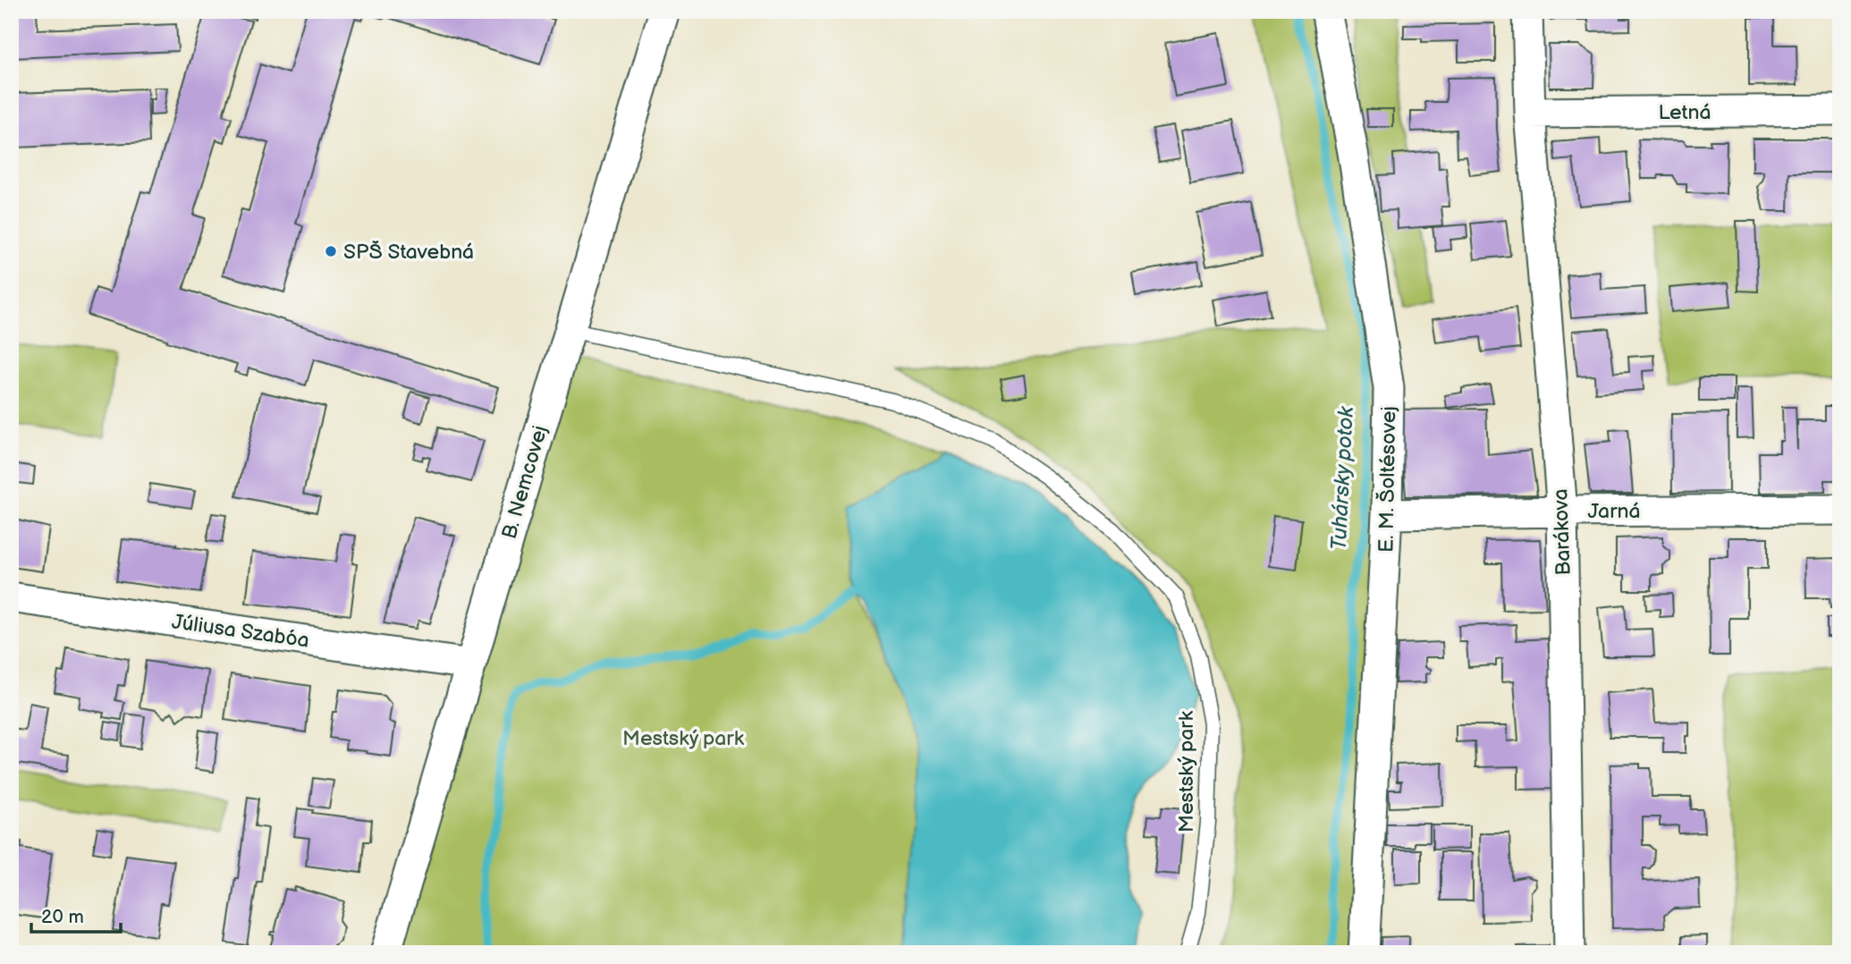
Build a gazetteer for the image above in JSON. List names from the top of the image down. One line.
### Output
{"streets":{"street":["Letná","E. M. Šoltésovej","B. Nemcovej","Jarná","Barákova","Júliusa Szabóa"],"lane":["Mestský park"]},"crossings":[["Letná","Barákova"],["E. M. Šoltésovej","Jarná"],["B. Nemcovej","Júliusa Szabóa"],["B. Nemcovej","Mestský park"],["Jarná","Barákova"]],"water":["Tuhársky potok"],"parks":["Mestský park"],"places":["SPŠ Stavebná"],"scale_bar":"20 m"}
